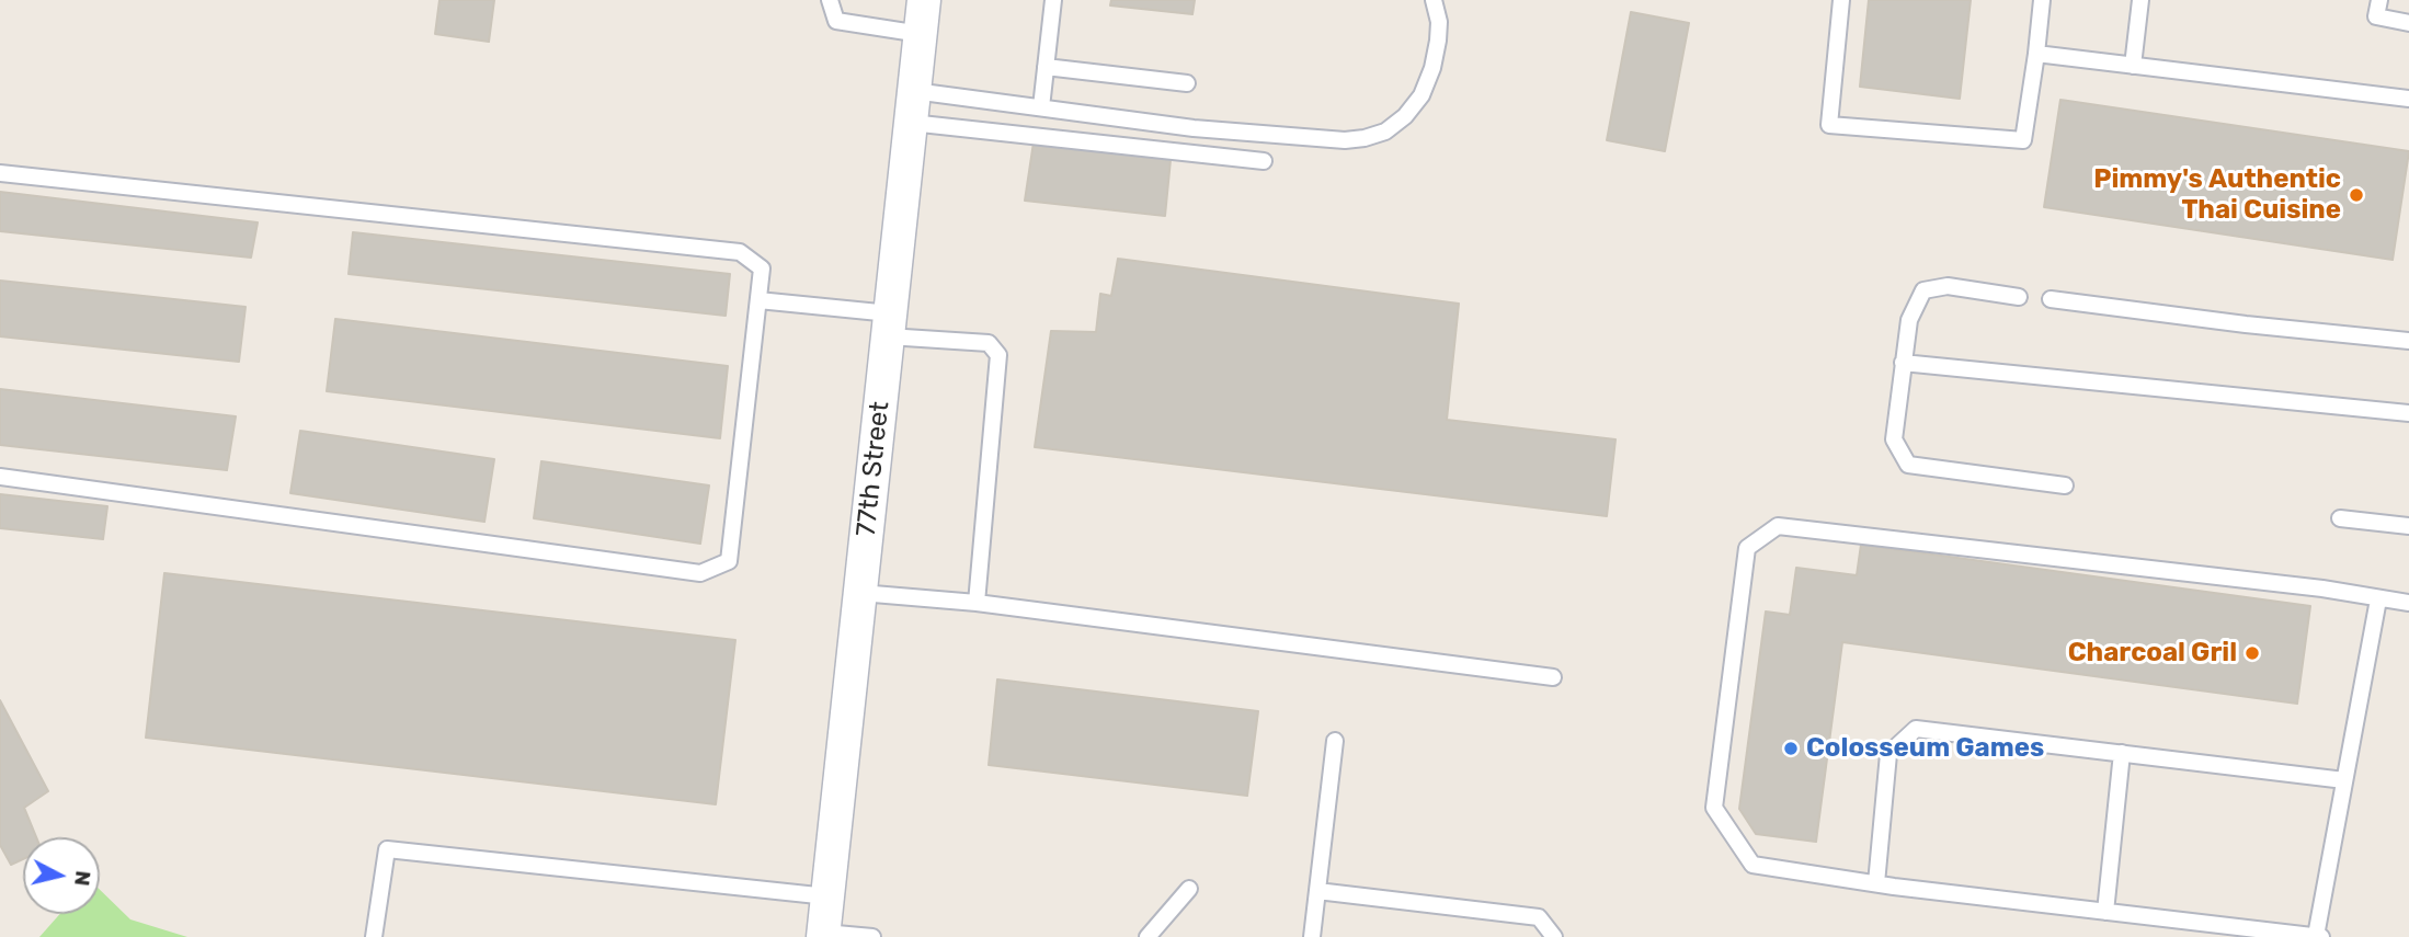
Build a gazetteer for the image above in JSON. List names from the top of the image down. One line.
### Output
{"streets":{"street":["77th Street"]},"places":["Pimmy's Authentic Thai Cuisine","Charcoal Gril","Colosseum Games"],"north":"right"}
